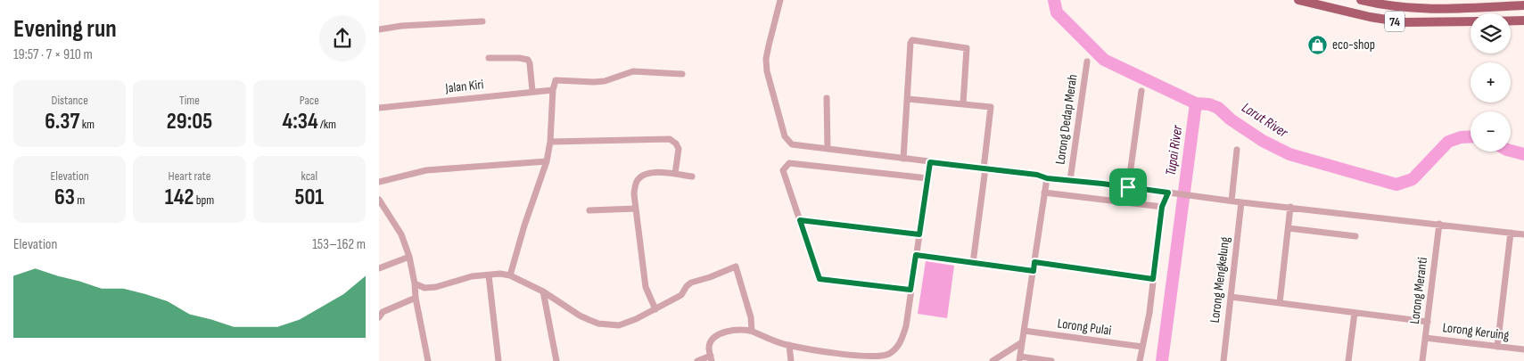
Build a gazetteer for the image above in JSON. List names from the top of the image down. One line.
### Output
{"streets":{"main road":["74"],"street":["Jalan Kiri","Lorong Dedap Merah","Lorong Mengkelung","Lorong Meranti","Lorong Pulai","Lorong Keruing"]},"crossings":[["Lorong Meranti","Lorong Keruing"]],"water":["Larut River","Tupai River"],"places":{"shop":["eco-shop"]},"page":{"heading":["Evening run","19:57 · 7 × 910 m"],"map_buttons":["+","−"],"stats":[["Distance","6.37 km"],["Time","29:05"],["Pace","4:34 /km"],["Elevation","63 m"],["Heart rate","142 bpm"],["kcal","501"]],"chart":["Elevation","153–162 m"]}}
